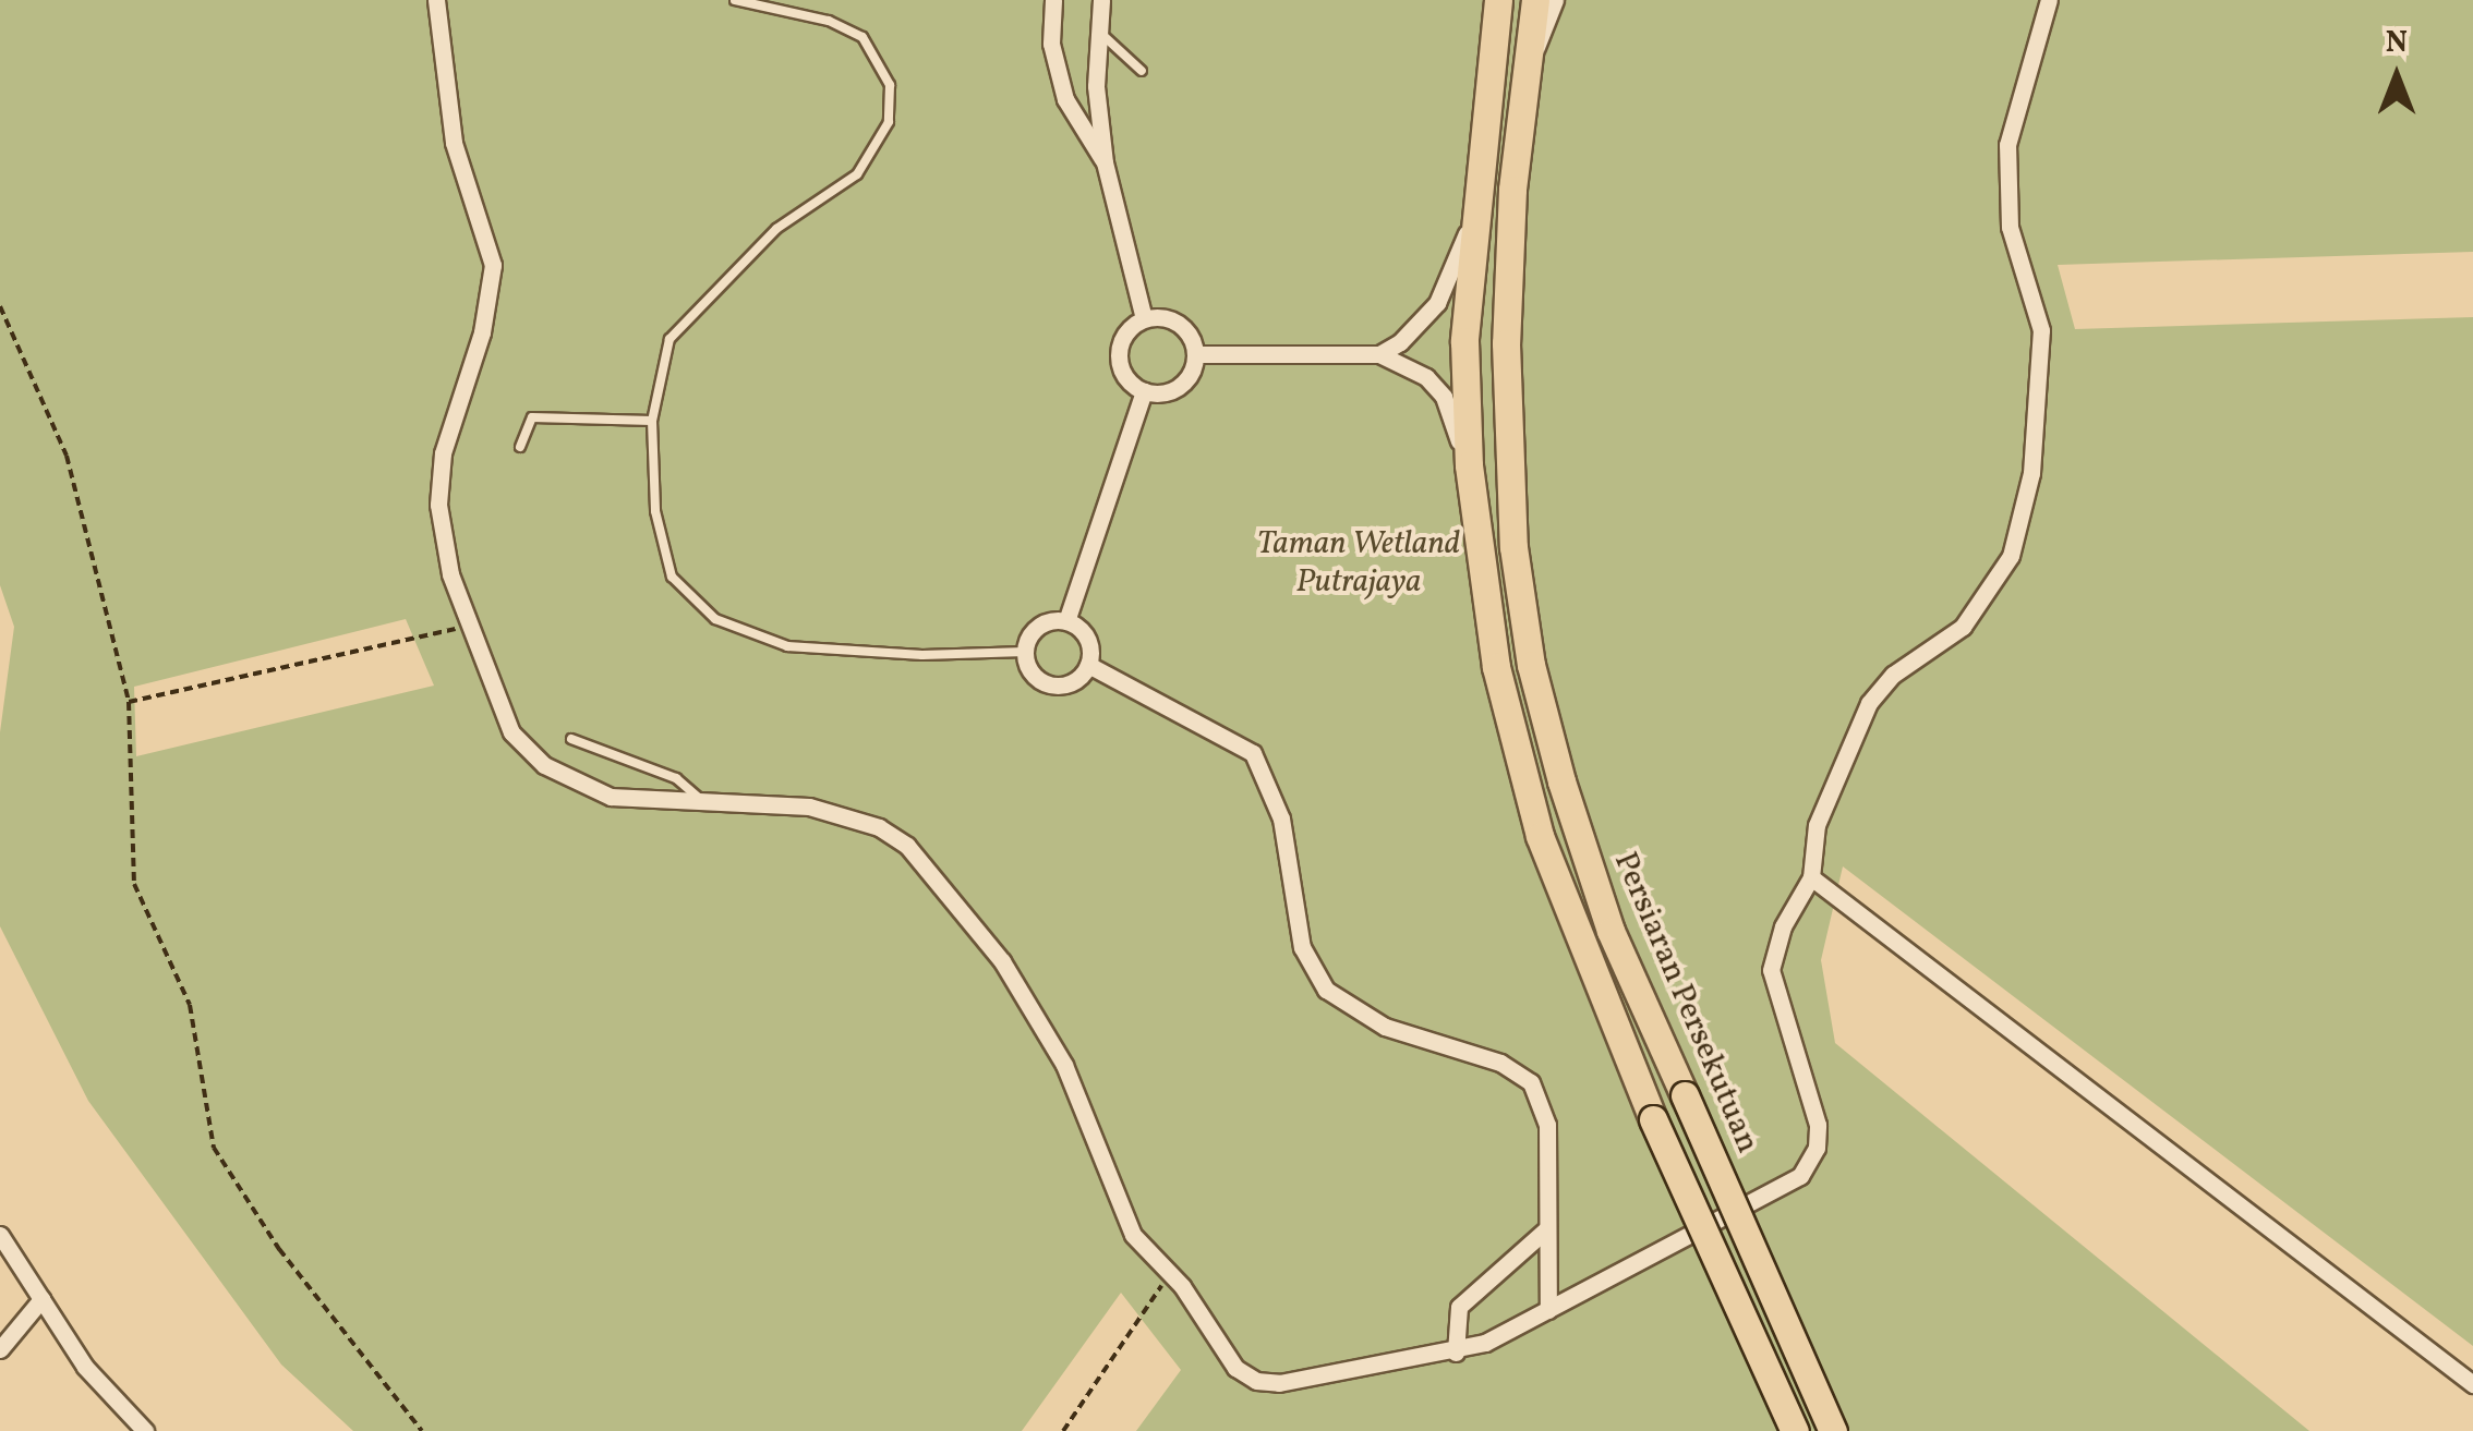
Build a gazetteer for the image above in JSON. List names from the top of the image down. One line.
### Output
{"streets":{"main road":["Persiaran Persekutuan"]},"parks":["Taman Wetland Putrajaya"],"north":"top"}
